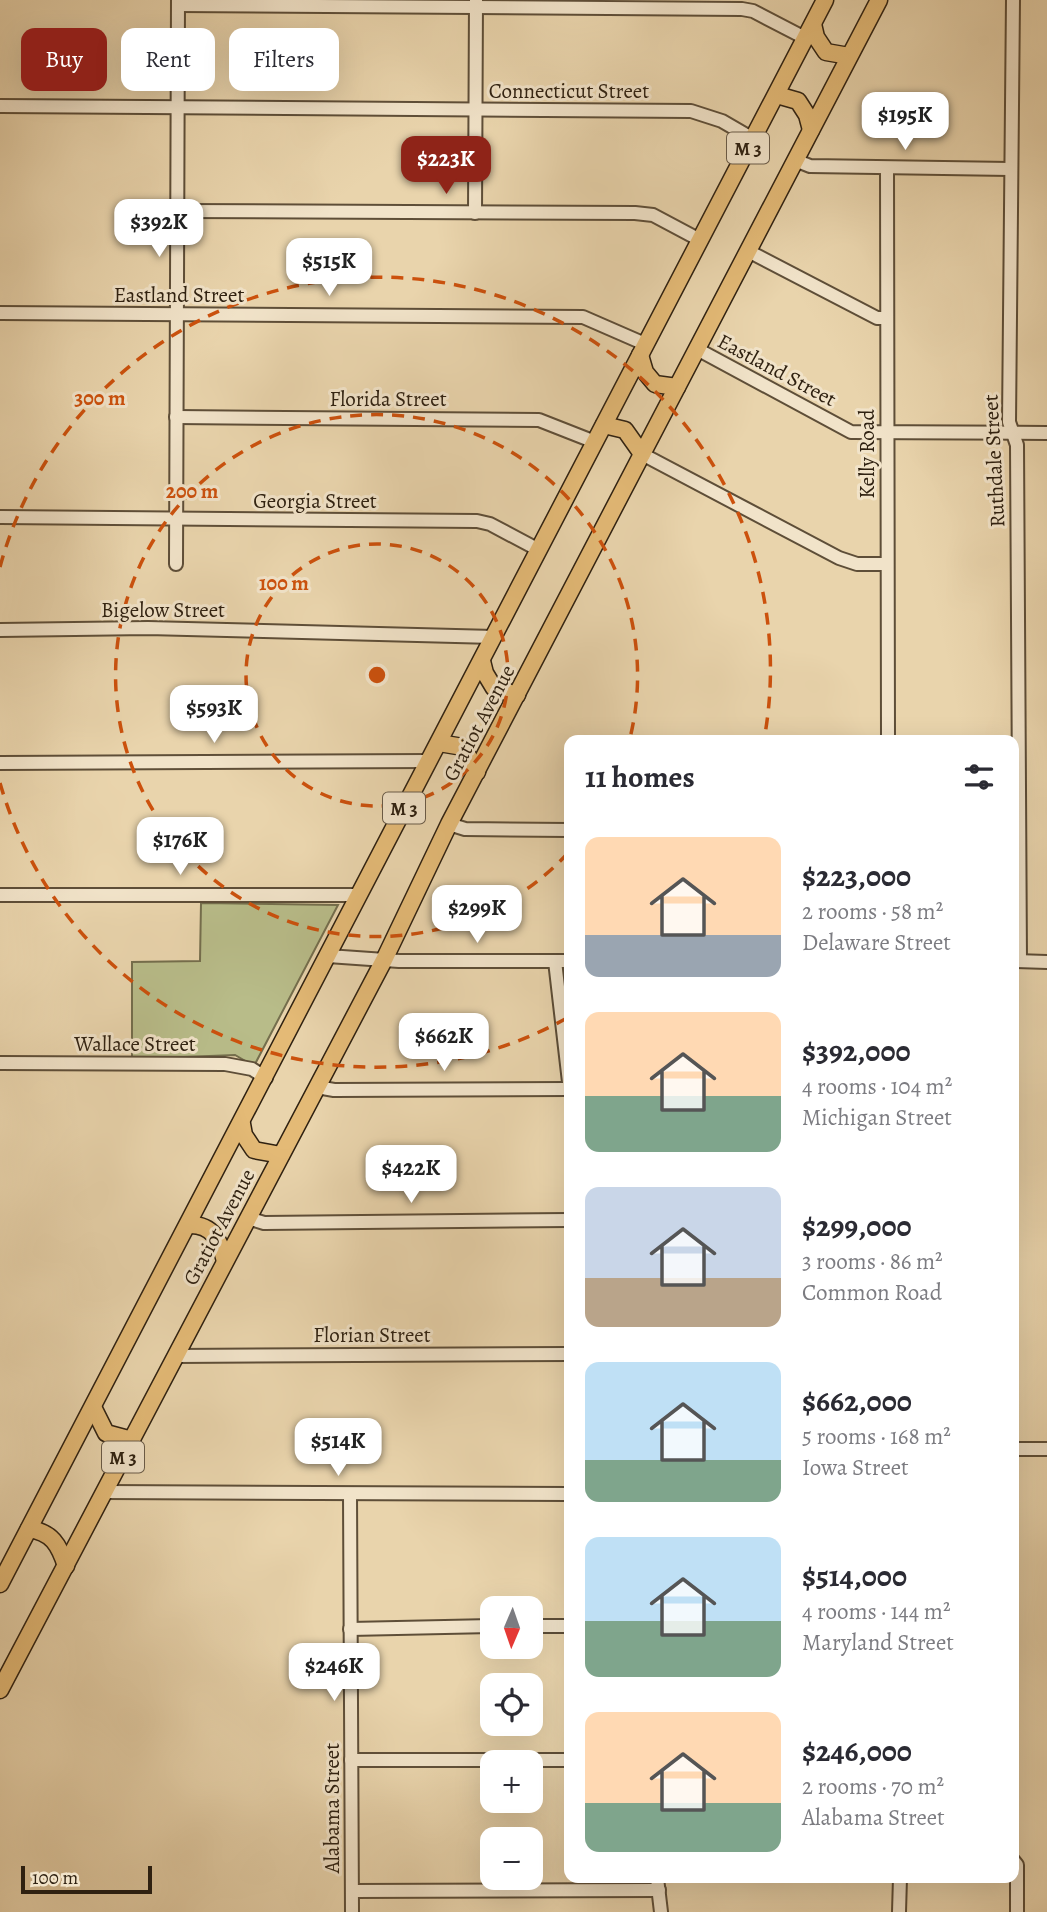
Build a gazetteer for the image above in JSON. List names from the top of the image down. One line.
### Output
{"streets":{"main road":["M 3","Gratiot Avenue"],"street":["Connecticut Street","Eastland Street","Florida Street","Kelly Road","Ruthdale Street","Georgia Street","Bigelow Street","Wallace Street","Florian Street","Alabama Street"]},"crossings":[["Connecticut Street","Gratiot Avenue"],["Eastland Street","Kelly Road"],["Eastland Street","Ruthdale Street"],["Eastland Street","Gratiot Avenue"],["Florida Street","Gratiot Avenue"],["Georgia Street","Gratiot Avenue"],["Bigelow Street","Gratiot Avenue"],["Gratiot Avenue","Wallace Street"],["Gratiot Avenue","Florian Street"]],"scale_bar":"100 m","north":"bottom","page":{"chip":["Buy","Rent","Filters"],"price":["$195K","$223K","$392K","$515K","$593K","$176K","$299K","$662K","$422K","$514K","$246K"],"heading":"11 homes","list":[{"name":"$223,000","note":"2 rooms · 58 m² · Delaware Street"},{"name":"$392,000","note":"4 rooms · 104 m² · Michigan Street"},{"name":"$299,000","note":"3 rooms · 86 m² · Common Road"},{"name":"$662,000","note":"5 rooms · 168 m² · Iowa Street"},{"name":"$514,000","note":"4 rooms · 144 m² · Maryland Street"},{"name":"$246,000","note":"2 rooms · 70 m² · Alabama Street"}],"map_buttons":["+","−"],"scale":"100 m"},"rings":["300 m","200 m","100 m"]}
